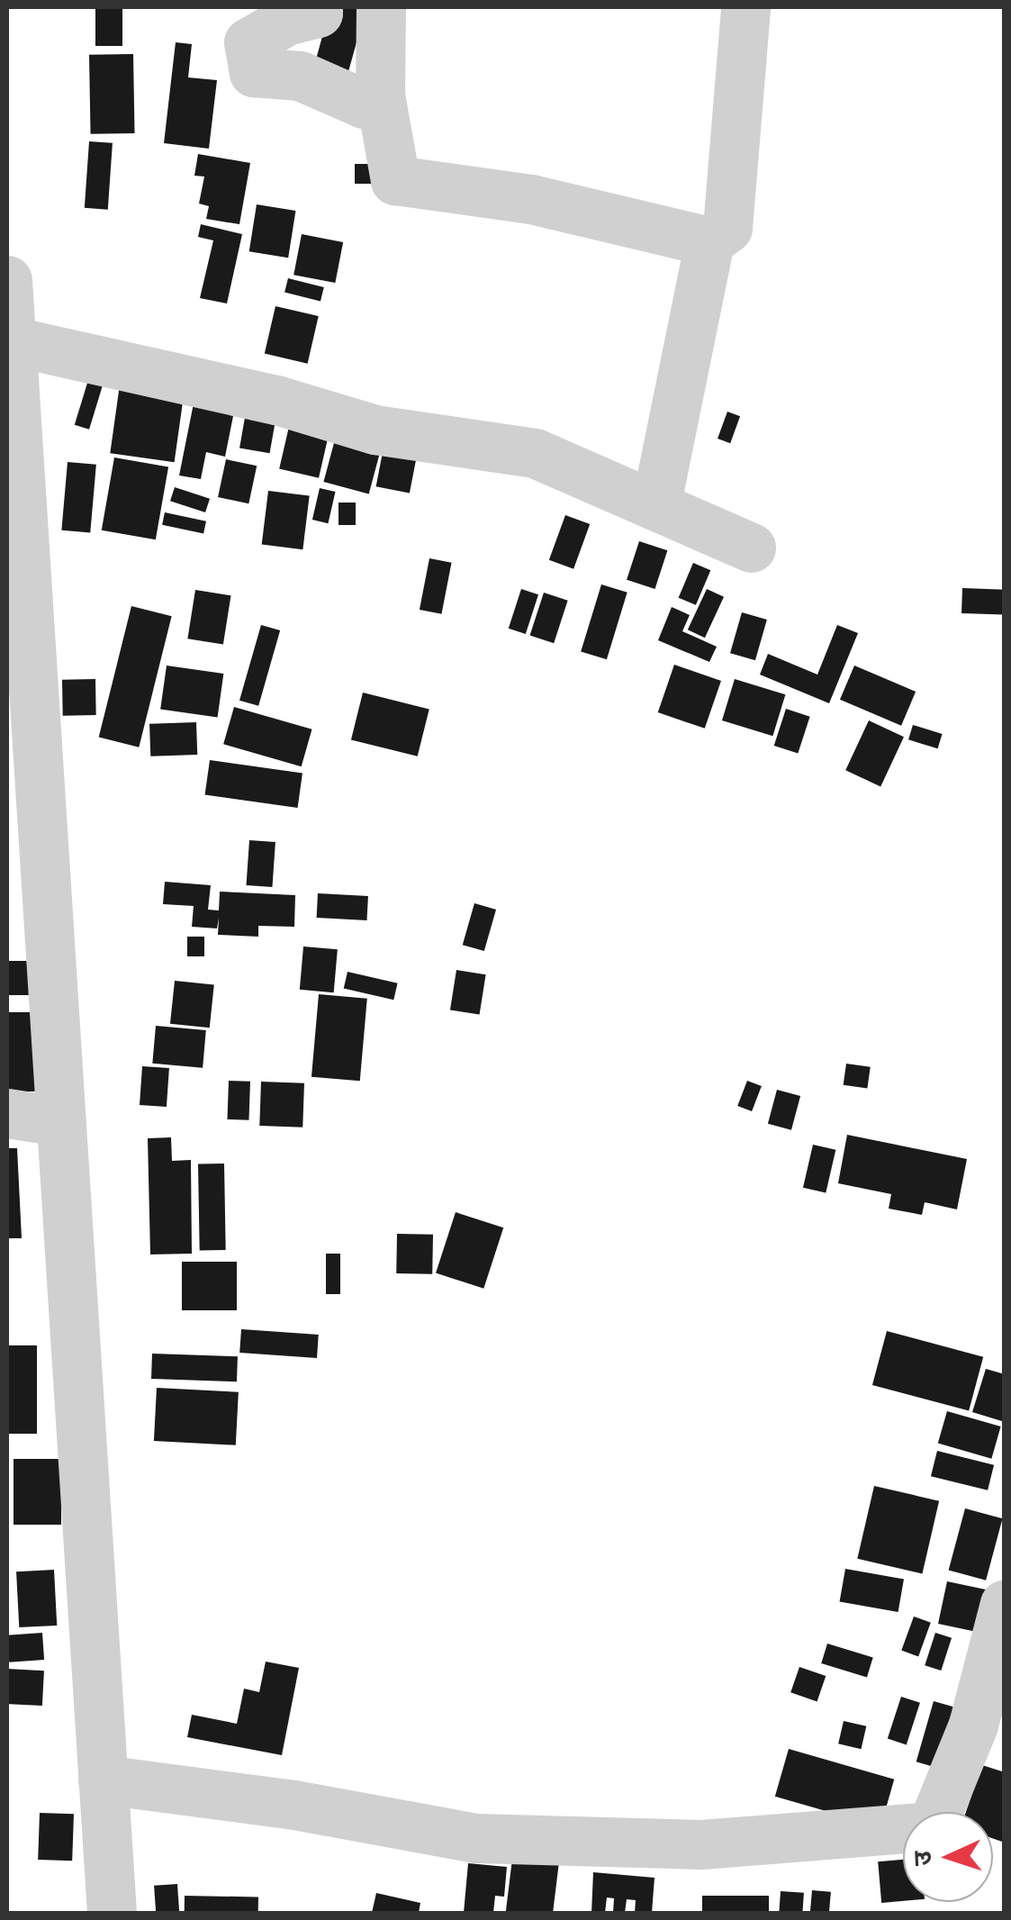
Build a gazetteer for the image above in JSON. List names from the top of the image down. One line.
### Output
{"north":"left"}
